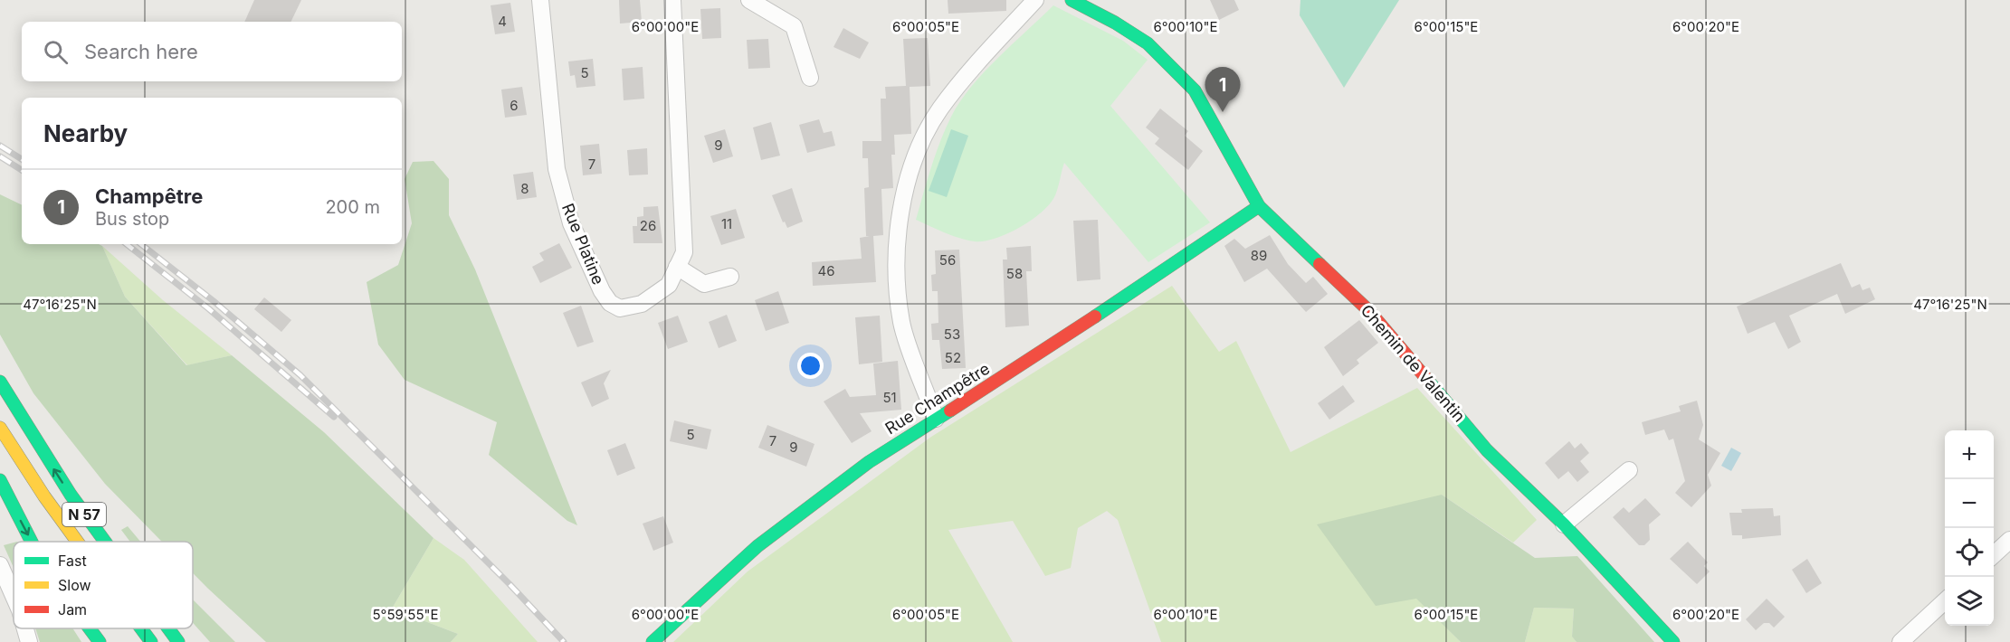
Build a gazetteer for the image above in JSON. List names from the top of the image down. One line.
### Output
{"streets":{"main road":["Chemin de Valentin","Rue Champêtre","N 57"],"street":["Rue Platine"]},"crossings":[["Chemin de Valentin","Rue Champêtre"]],"house_numbers":["4","5","6","9","7","8","11","26","89","56","46","58","53","52","51","5","7","9"],"legend":["Fast","Slow","Jam"],"page":{"search":"Search here","pins":"1","heading":"Nearby","list":[{"mark":"1","name":"Champêtre","note":"Bus stop","value":"200 m"}],"map_buttons":["+","−"]},"coordinates":["6°00'00\"E","6°00'05\"E","6°00'10\"E","6°00'15\"E","6°00'20\"E","47°16'25\"N","5°59'55\"E"]}
